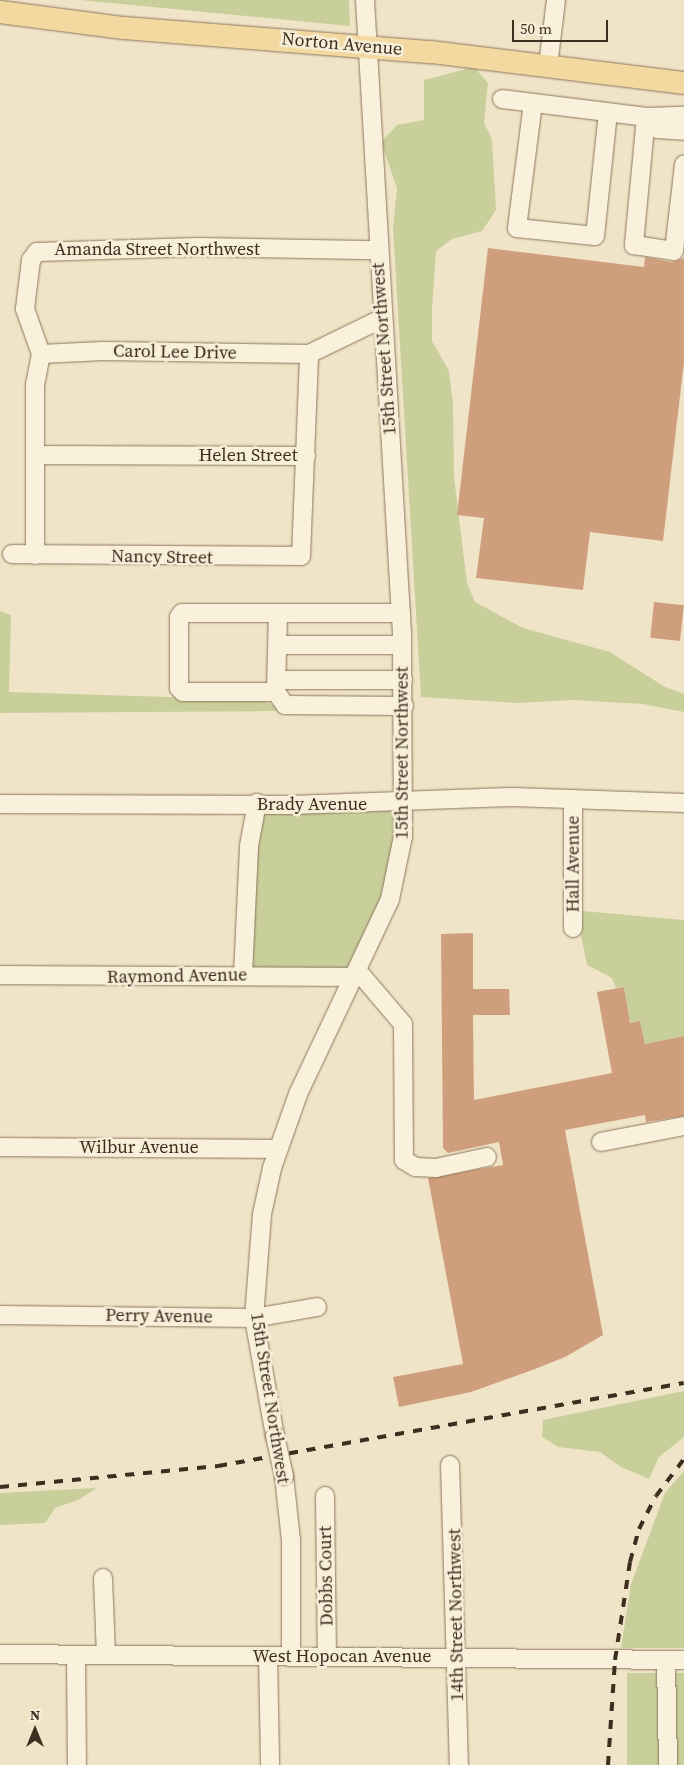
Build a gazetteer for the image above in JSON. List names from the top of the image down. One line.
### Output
{"streets":{"main road":["Norton Avenue"],"street":["Amanda Street Northwest","15th Street Northwest","Carol Lee Drive","Helen Street","Nancy Street","Brady Avenue","Hall Avenue","Raymond Avenue","Wilbur Avenue","Perry Avenue","Dobbs Court","14th Street Northwest","West Hopocan Avenue"]},"crossings":[["Norton Avenue","15th Street Northwest"],["Amanda Street Northwest","15th Street Northwest"],["Amanda Street Northwest","Carol Lee Drive"],["15th Street Northwest","Brady Avenue"],["15th Street Northwest","Raymond Avenue"],["15th Street Northwest","Wilbur Avenue"],["15th Street Northwest","Perry Avenue"],["15th Street Northwest","West Hopocan Avenue"],["Carol Lee Drive","Helen Street"],["Helen Street","Nancy Street"],["Brady Avenue","Hall Avenue"],["Dobbs Court","West Hopocan Avenue"],["14th Street Northwest","West Hopocan Avenue"]],"scale_bar":"50 m","north":"top"}
